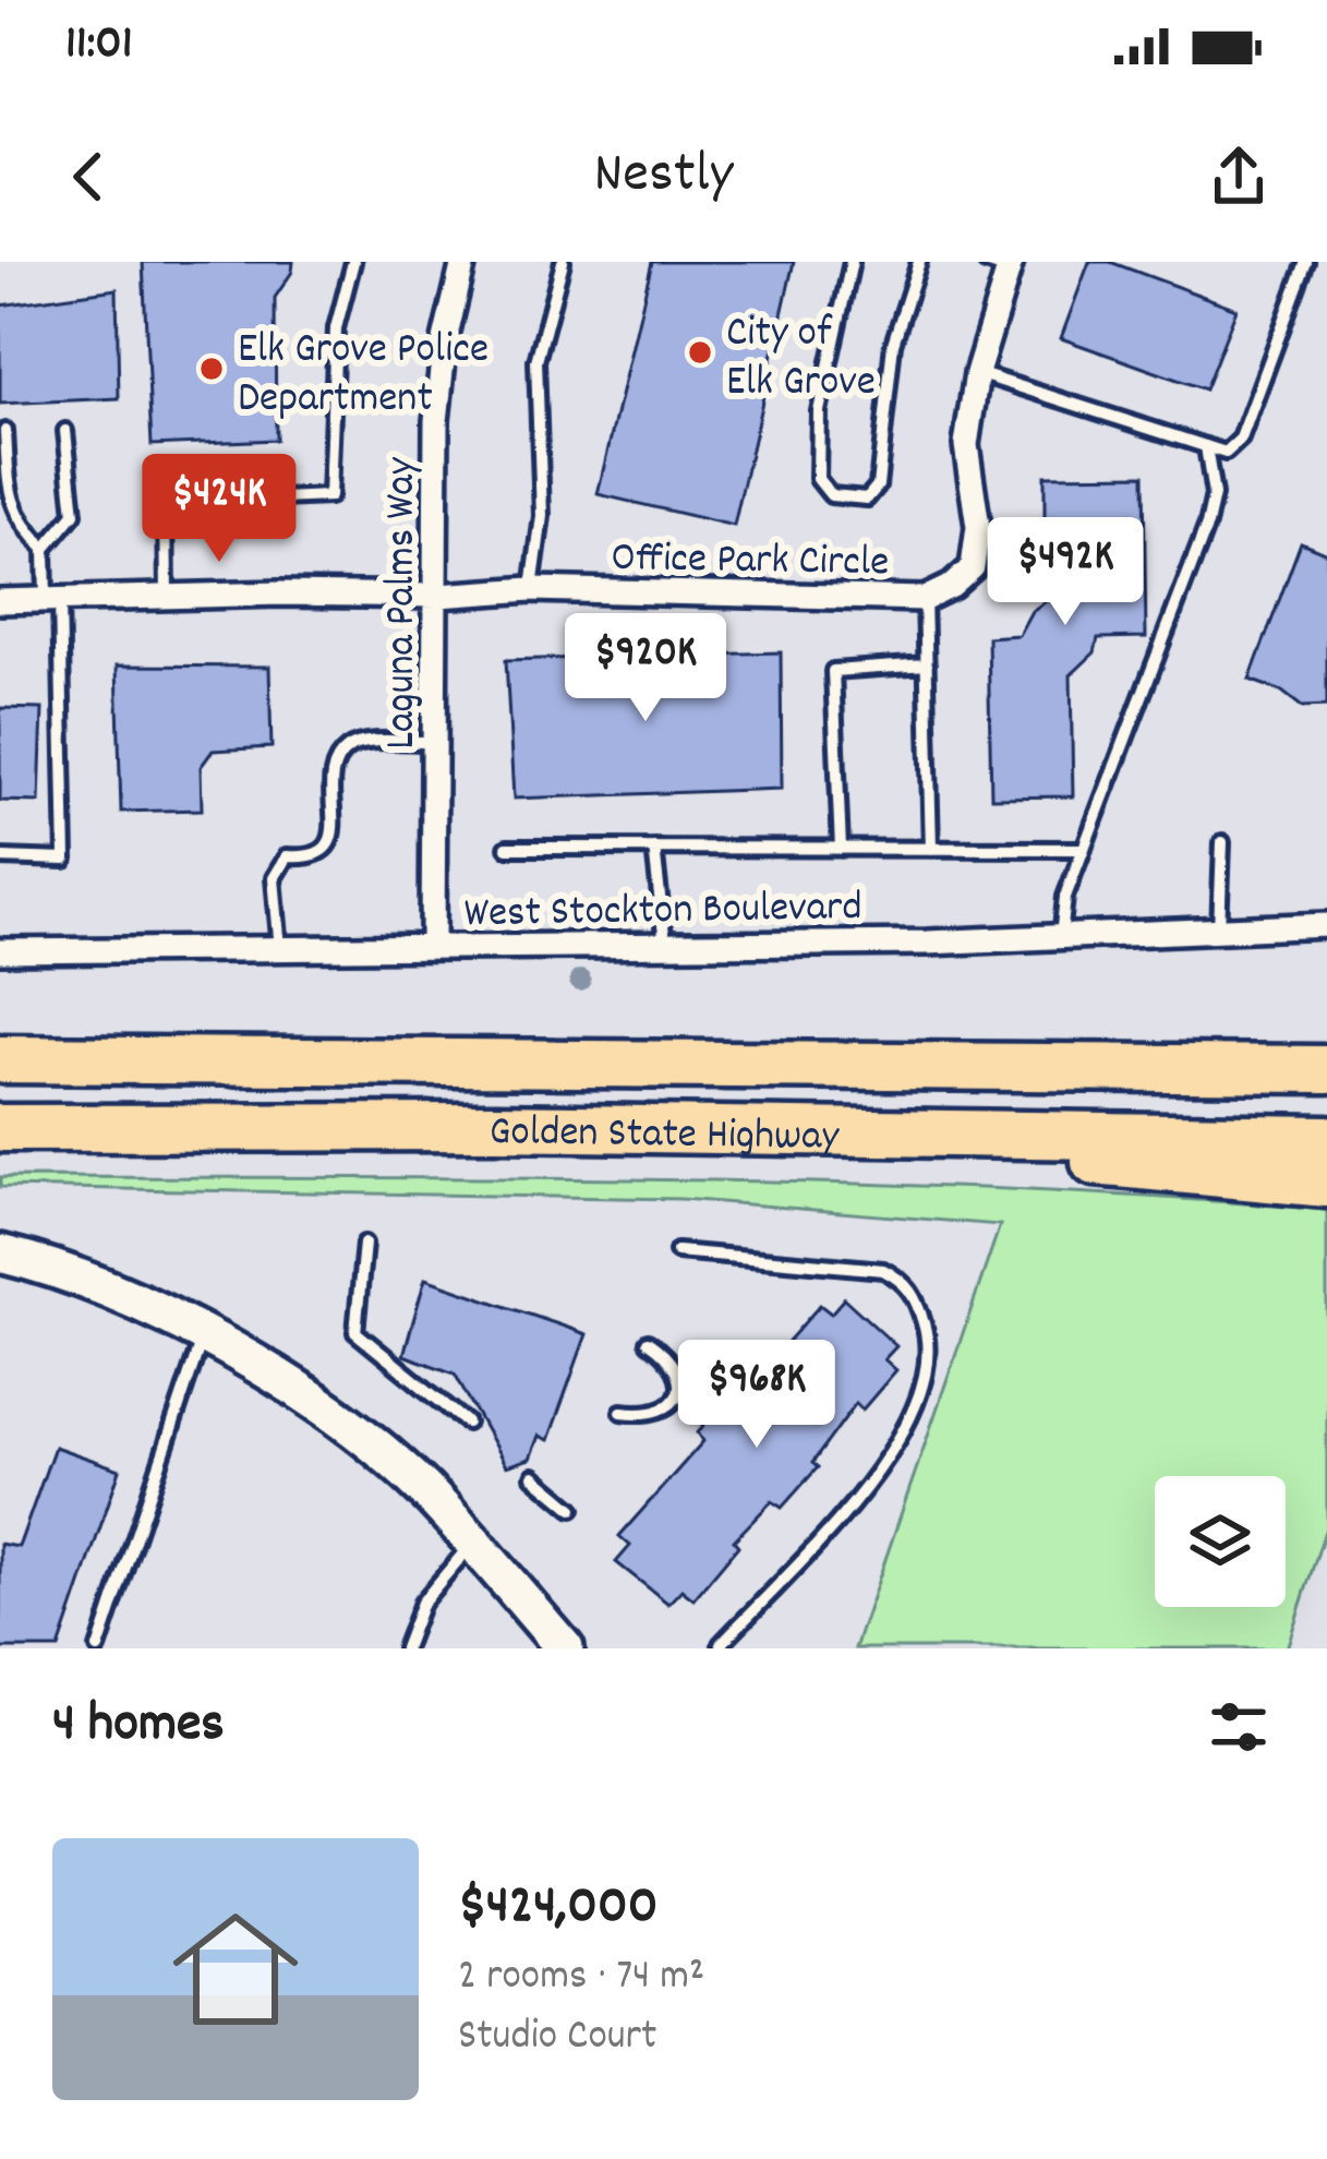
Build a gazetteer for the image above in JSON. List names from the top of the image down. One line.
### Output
{"streets":{"highway":["Golden State Highway"],"street":["Office Park Circle","Laguna Palms Way","West Stockton Boulevard"]},"crossings":[["Office Park Circle","Laguna Palms Way"],["Laguna Palms Way","West Stockton Boulevard"]],"places":["City of Elk Grove","Elk Grove Police Department"],"page":{"status":"11:01","header":"Nestly","price":["$424K","$492K","$920K","$968K"],"heading":"4 homes","list":[{"name":"$424,000","note":"2 rooms · 74 m² · Studio Court"}]}}
